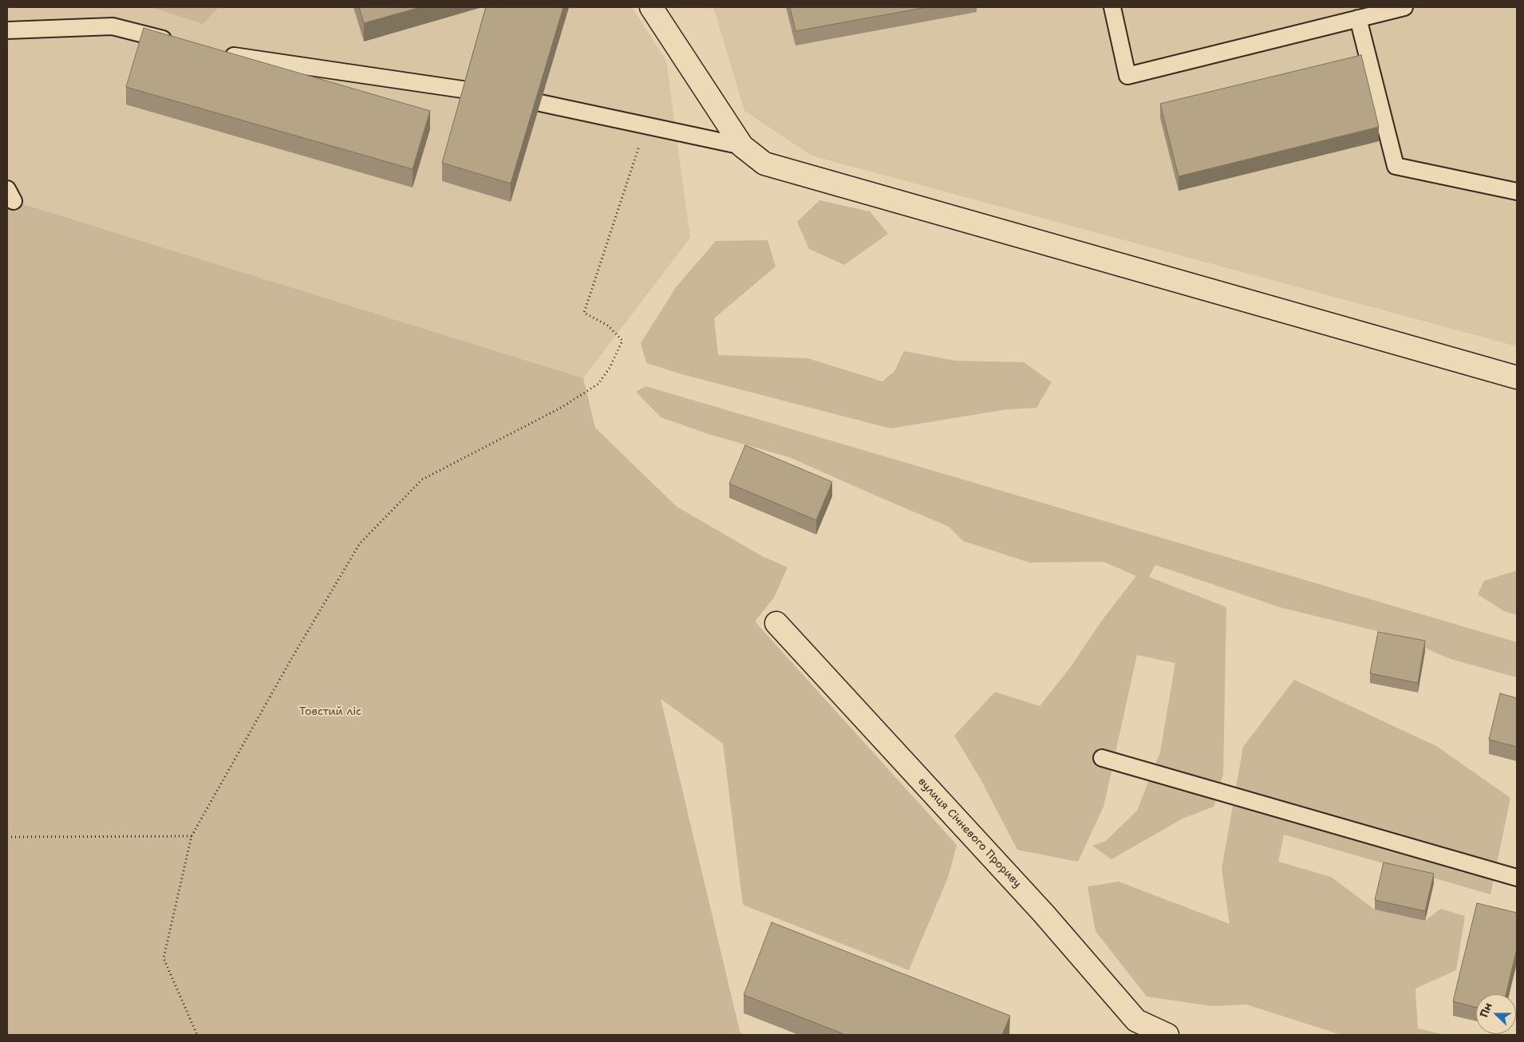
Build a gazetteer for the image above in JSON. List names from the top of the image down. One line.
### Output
{"streets":{"street":["вулиця Січневого Прориву"]},"parks":["Товстий ліс"],"north":"left"}
